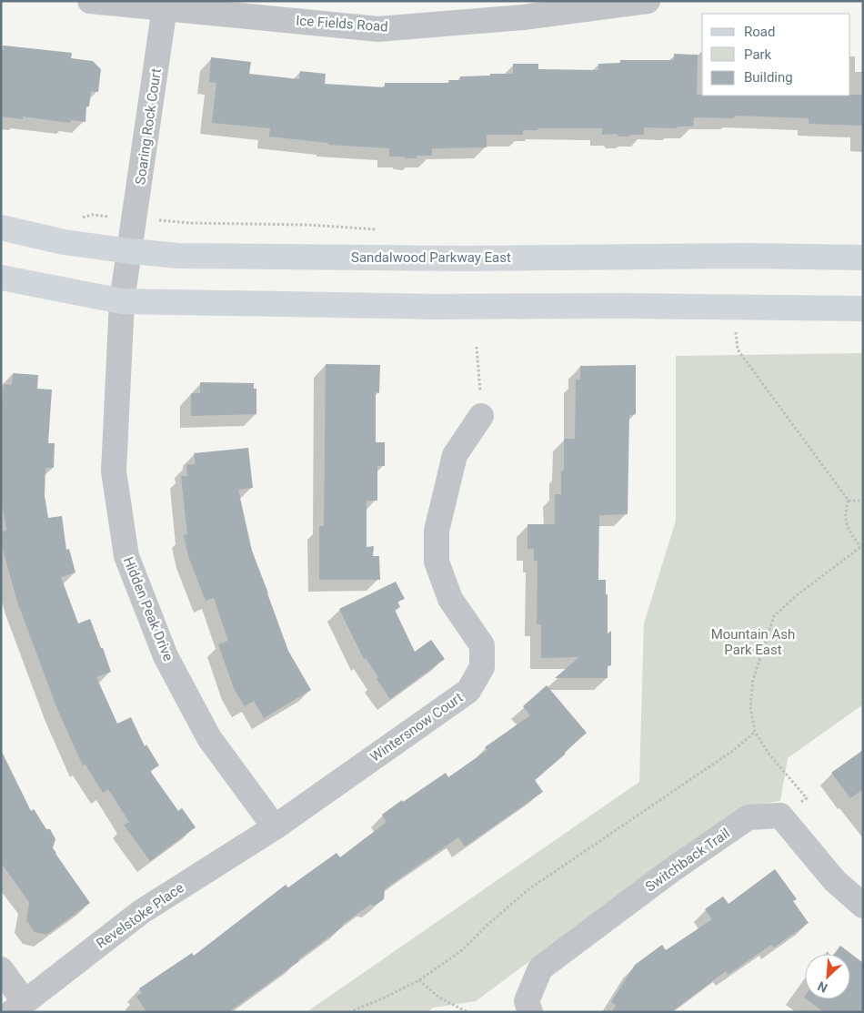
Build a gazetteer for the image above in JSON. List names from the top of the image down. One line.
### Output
{"streets":{"main road":["Sandalwood Parkway East"],"street":["Ice Fields Road","Soaring Rock Court","Hidden Peak Drive","Wintersnow Court","Switchback Trail","Revelstoke Place"]},"crossings":[["Ice Fields Road","Soaring Rock Court"],["Soaring Rock Court","Sandalwood Parkway East"],["Soaring Rock Court","Hidden Peak Drive"],["Sandalwood Parkway East","Hidden Peak Drive"],["Hidden Peak Drive","Wintersnow Court"],["Hidden Peak Drive","Revelstoke Place"],["Wintersnow Court","Revelstoke Place"]],"parks":["Mountain Ash Park East"],"legend":["Road","Park","Building"],"north":"bottom left"}
